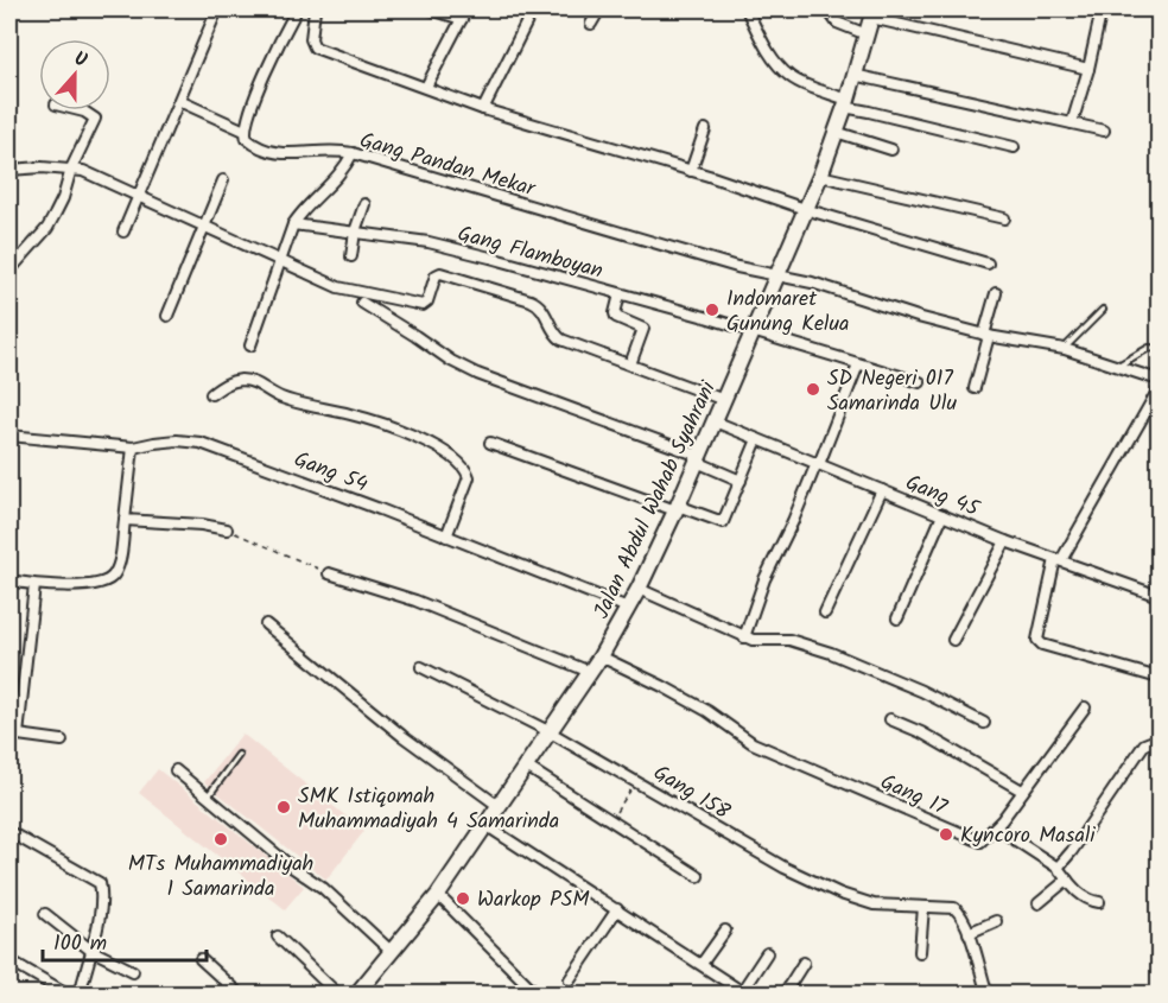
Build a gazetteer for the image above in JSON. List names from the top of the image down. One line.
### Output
{"streets":{"highway":["Jalan Abdul Wahab Syahrani"],"street":["Gang Pandan Mekar","Gang Flamboyan","Gang 54","Gang 45","Gang 158","Gang 17"]},"crossings":[["Gang Pandan Mekar","Jalan Abdul Wahab Syahrani"],["Gang Flamboyan","Jalan Abdul Wahab Syahrani"],["Gang 54","Jalan Abdul Wahab Syahrani"],["Gang 45","Jalan Abdul Wahab Syahrani"],["Jalan Abdul Wahab Syahrani","Gang 158"],["Jalan Abdul Wahab Syahrani","Gang 17"]],"places":["Indomaret Gunung Kelua","SD Negeri 017 Samarinda Ulu","SMK Istiqomah Muhammadiyah 4 Samarinda","Kyncoro Masali","MTs Muhammadiyah 1 Samarinda","Warkop PSM"],"scale_bar":"100 m","north":"top"}
